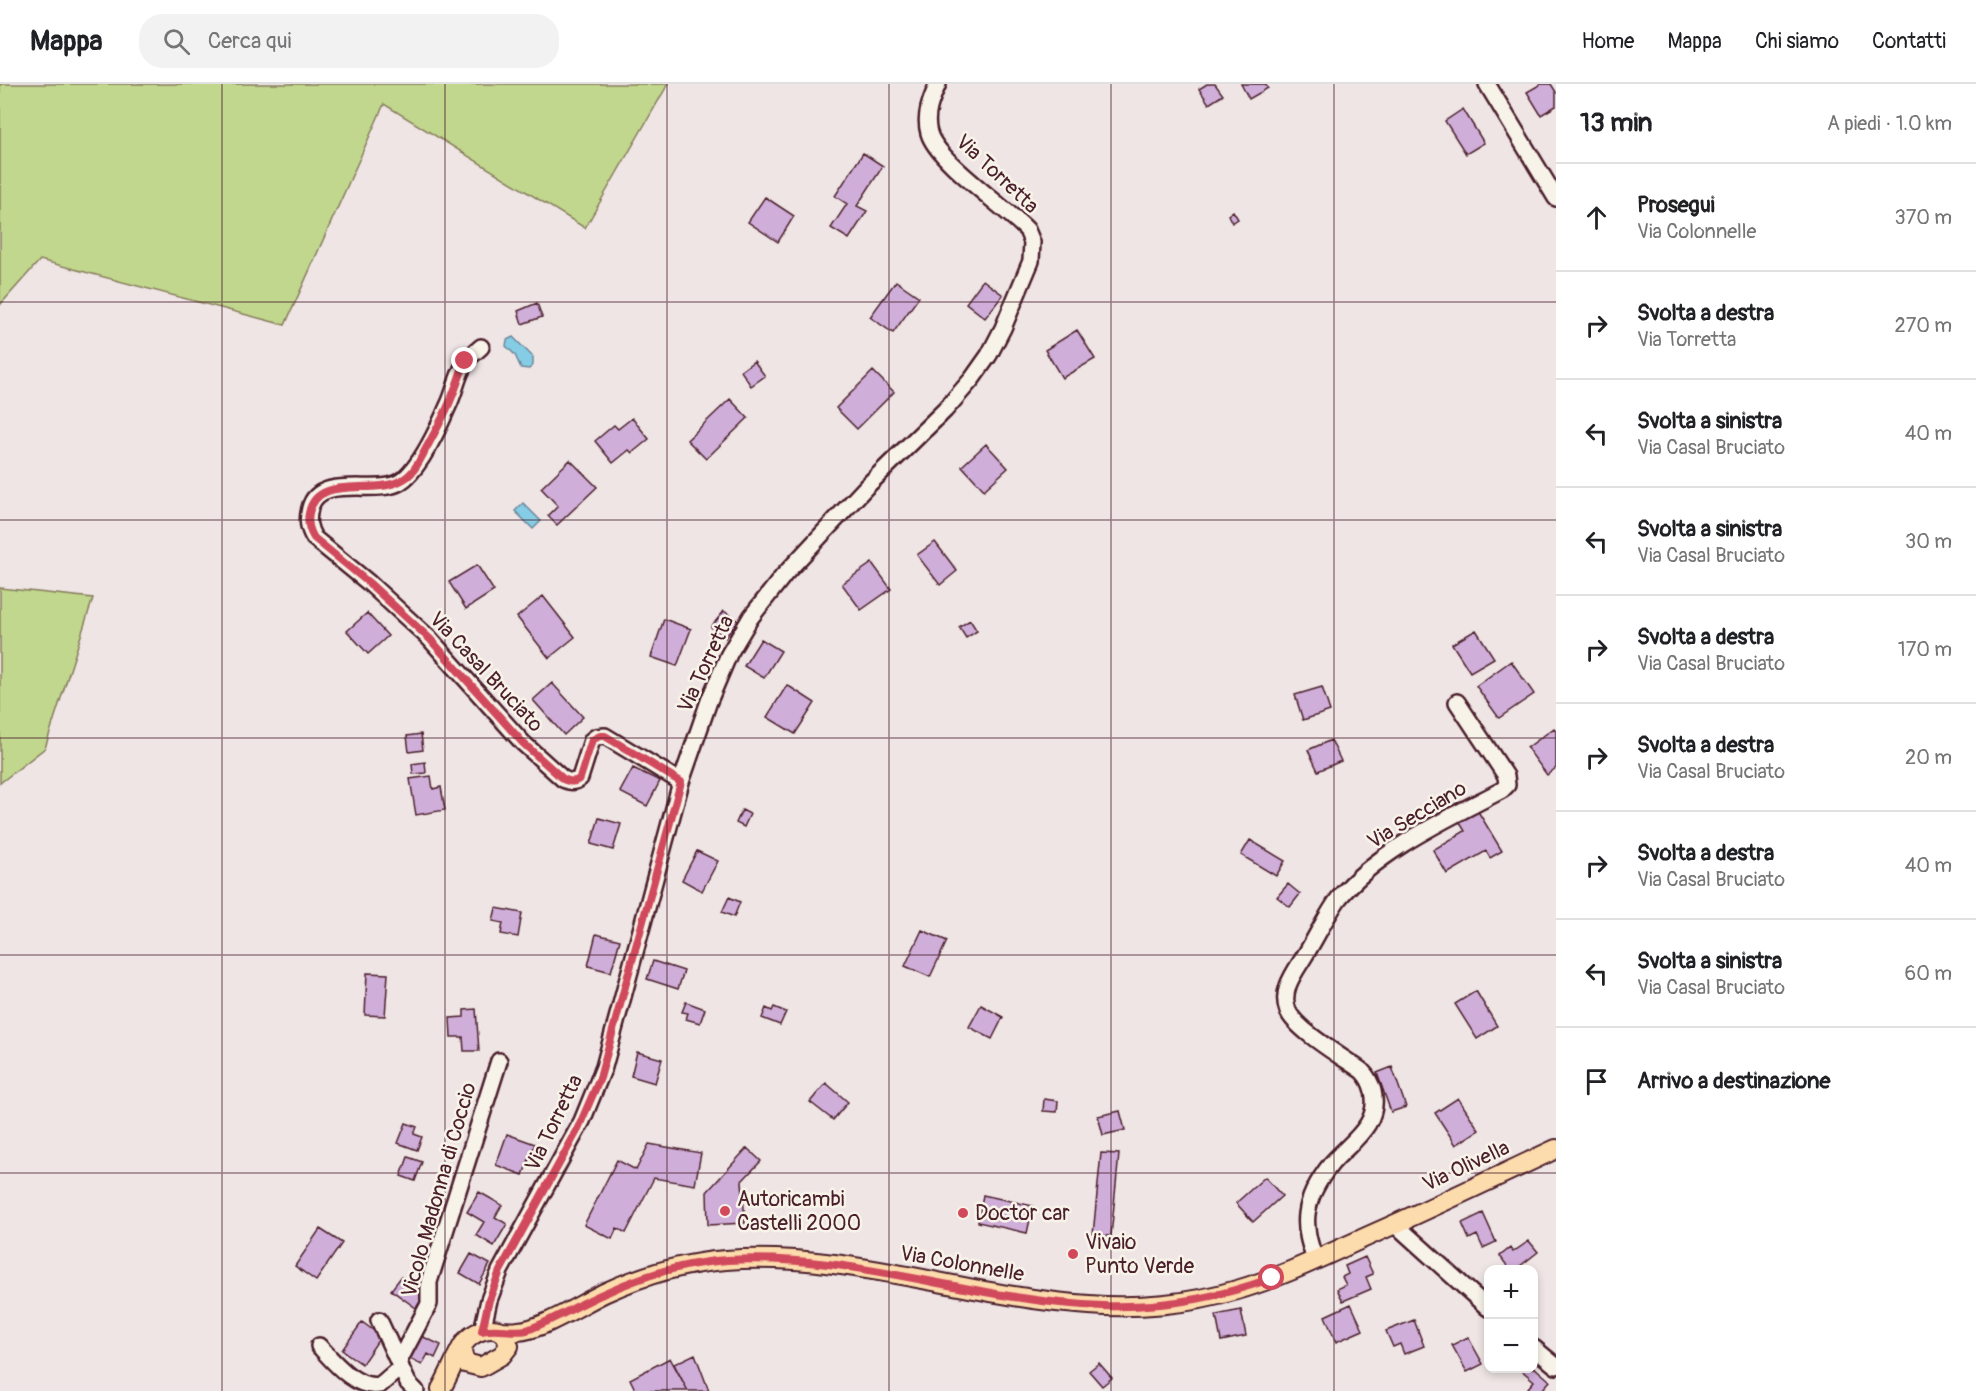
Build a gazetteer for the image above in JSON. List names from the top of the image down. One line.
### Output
{"streets":{"main road":["Via Olivella","Via Colonnelle"],"street":["Via Torretta","Via Casal Bruciato","Via Secciano","Vicolo Madonna di Coccio"]},"crossings":[["Via Torretta","Via Casal Bruciato"],["Via Torretta","Via Colonnelle"],["Via Secciano","Via Colonnelle"],["Via Olivella","Via Colonnelle"]],"places":["Autoricambi Castelli 2000","Doctor car","Vivaio Punto Verde"],"page":{"header":"Mappa","search":"Cerca qui","nav":["Home","Mappa","Chi siamo","Contatti"],"heading":["13 min","A piedi · 1.0 km"],"list":[["Prosegui","Via Colonnelle","370 m"],["Svolta a destra","Via Torretta","270 m"],["Svolta a sinistra","Via Casal Bruciato","40 m"],["Svolta a sinistra","Via Casal Bruciato","30 m"],["Svolta a destra","Via Casal Bruciato","170 m"],["Svolta a destra","Via Casal Bruciato","20 m"],["Svolta a destra","Via Casal Bruciato","40 m"],["Svolta a sinistra","Via Casal Bruciato","60 m"],"Arrivo a destinazione"],"map_buttons":["+","−"]}}
